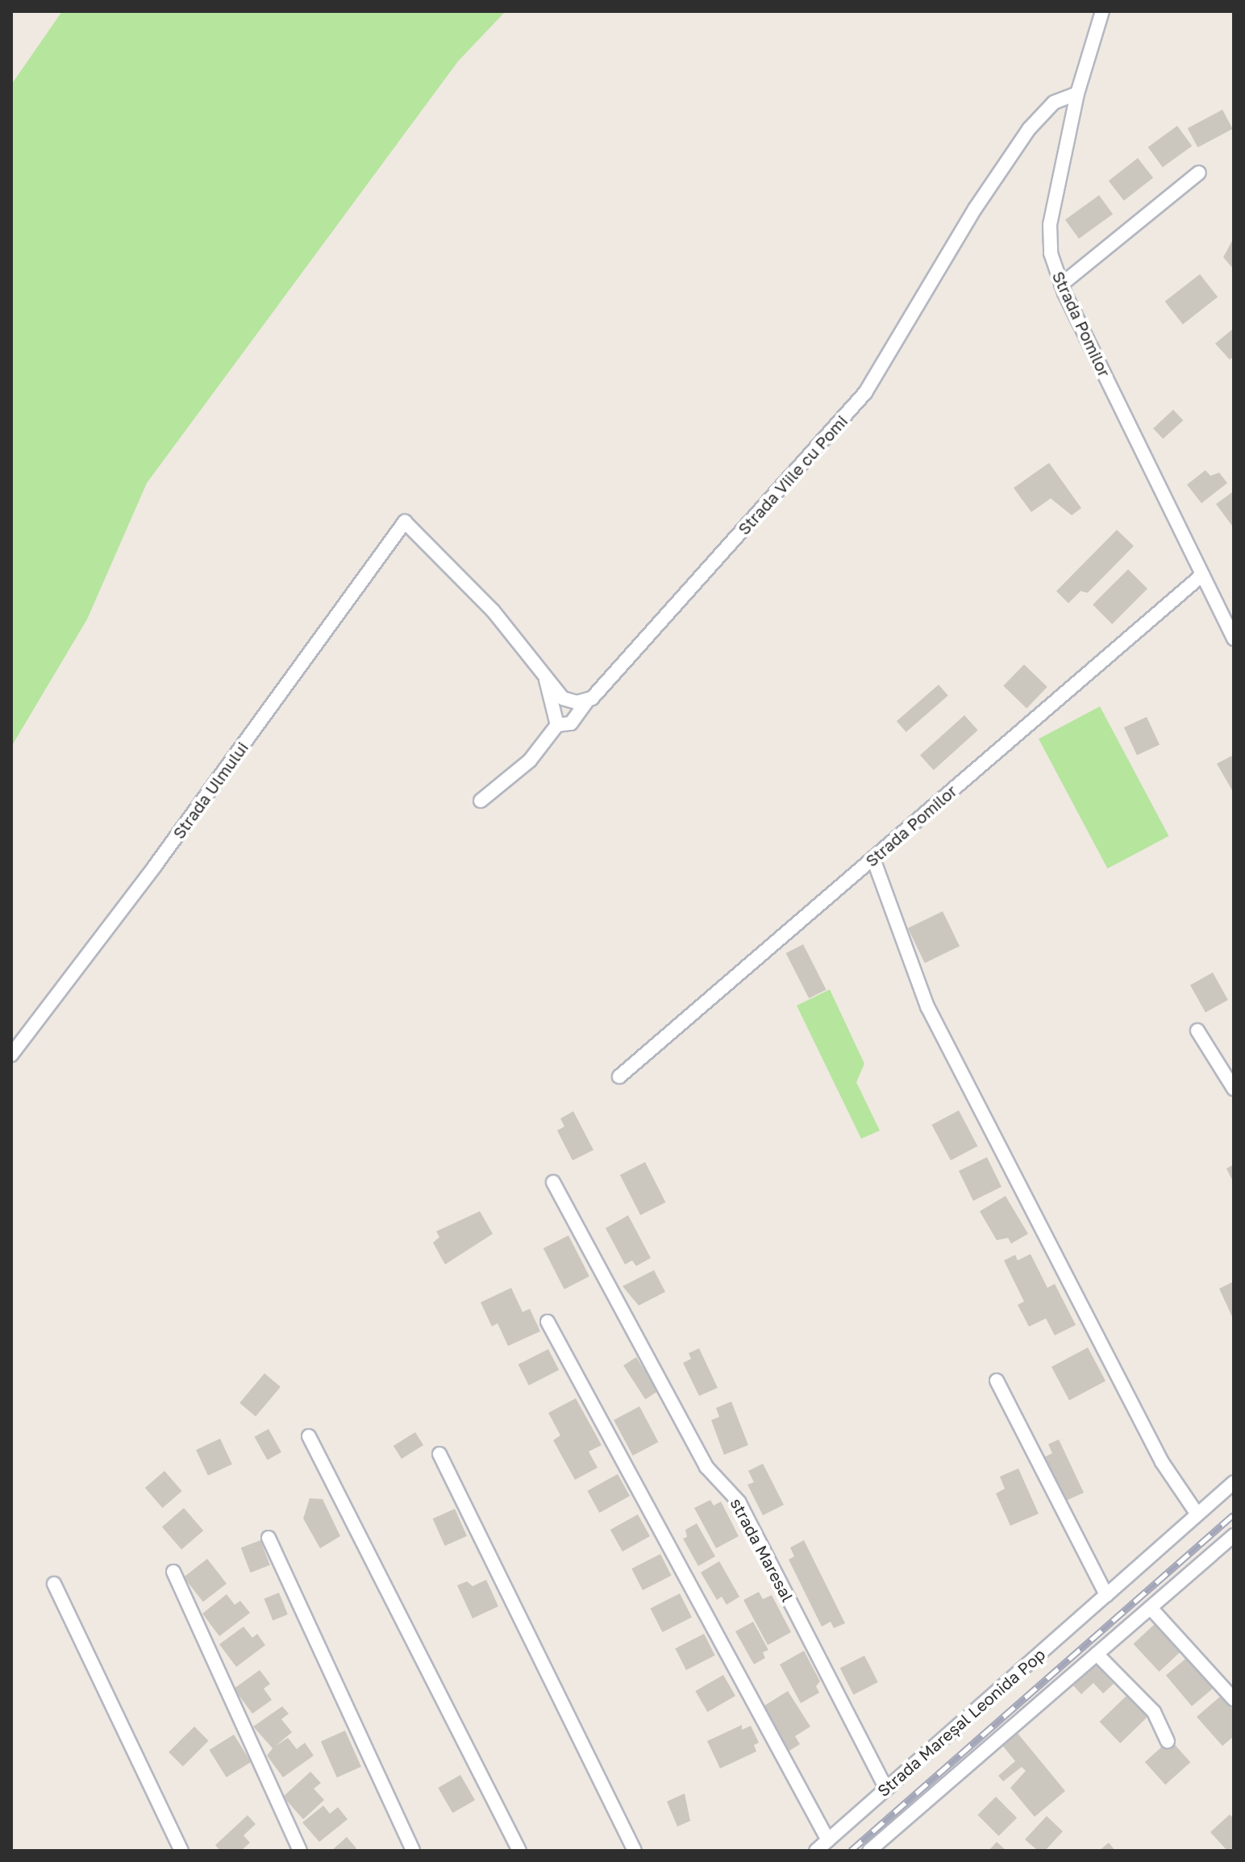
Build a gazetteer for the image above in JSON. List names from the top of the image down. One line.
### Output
{"streets":{"street":["Strada Pomilor","Strada Viile cu Pomi","Strada Ulmului","strada Maresal","Strada Mareșal Leonida Pop"]},"crossings":[["Strada Pomilor","Strada Viile cu Pomi"],["strada Maresal","Strada Mareșal Leonida Pop"]]}
